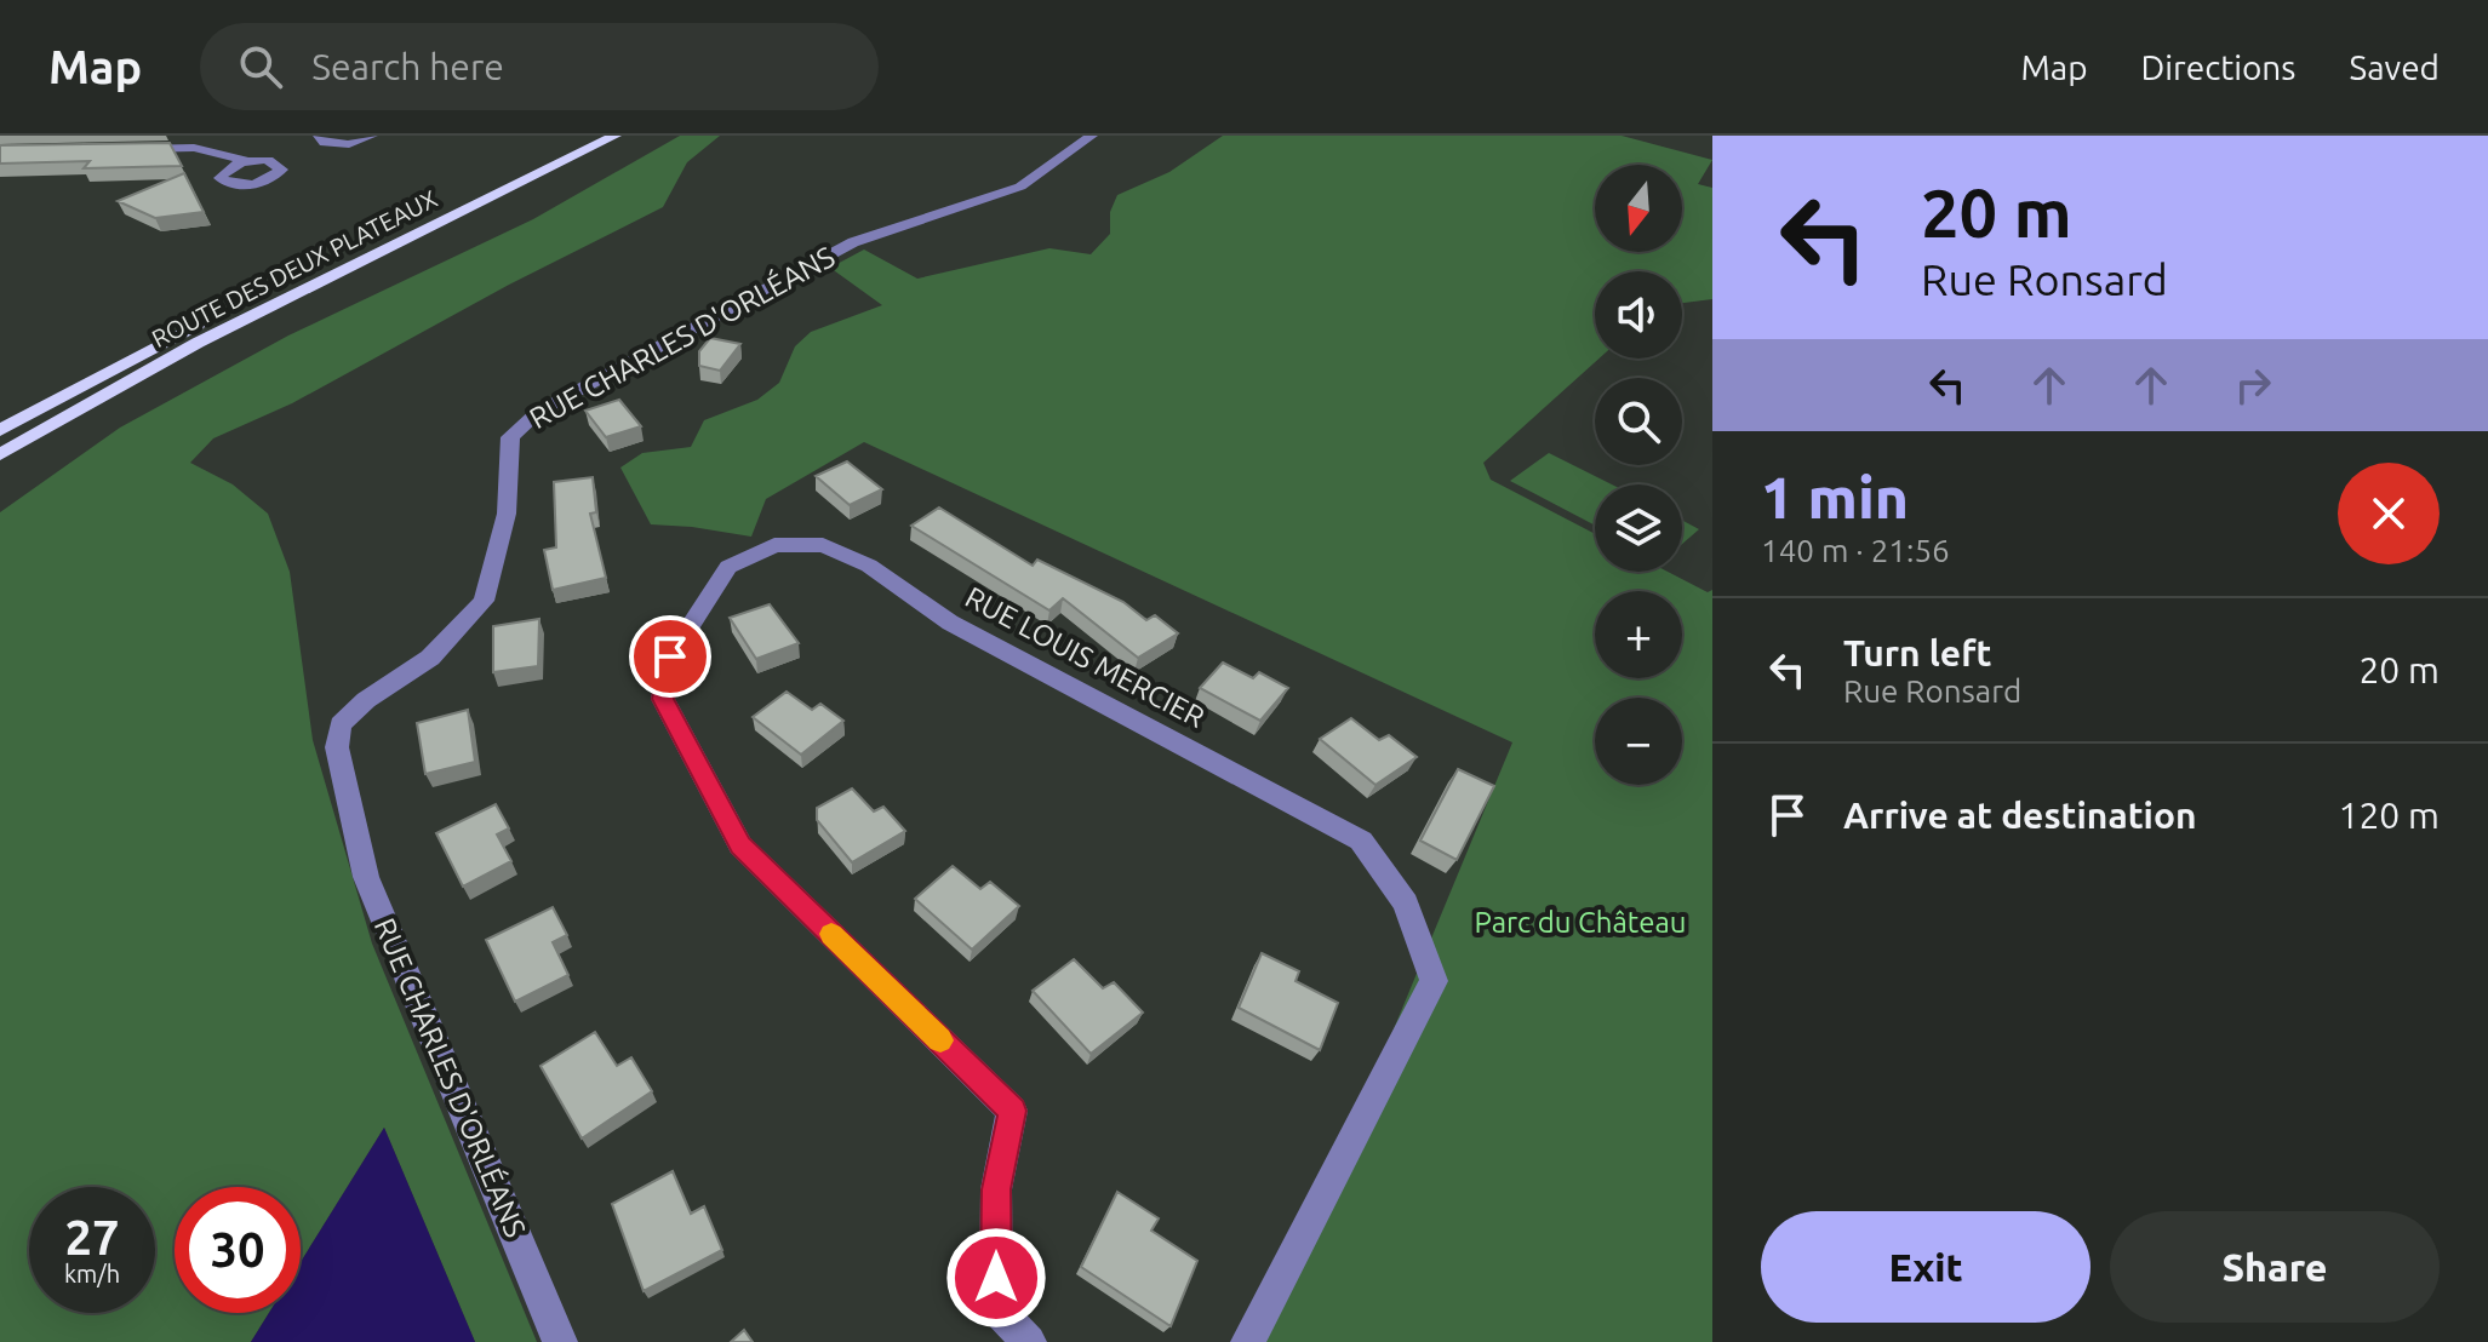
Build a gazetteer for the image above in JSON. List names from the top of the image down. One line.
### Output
{"streets":{"main road":["ROUTE DES DEUX PLATEAUX"],"street":["RUE CHARLES D'ORLÉANS","RUE LOUIS MERCIER"]},"parks":["Parc du Château"],"north":"bottom","page":{"header":"Map","search":"Search here","nav":["Map","Directions","Saved"],"turn":["20 m","Rue Ronsard"],"map_buttons":["+","−"],"heading":["1 min","140 m · 21:56"],"list":[{"name":"Turn left","note":"Rue Ronsard","value":"20 m"},{"name":"Arrive at destination","value":"120 m"}],"speed":"27 km/h","limit":"30","buttons":["Exit","Share"]}}
